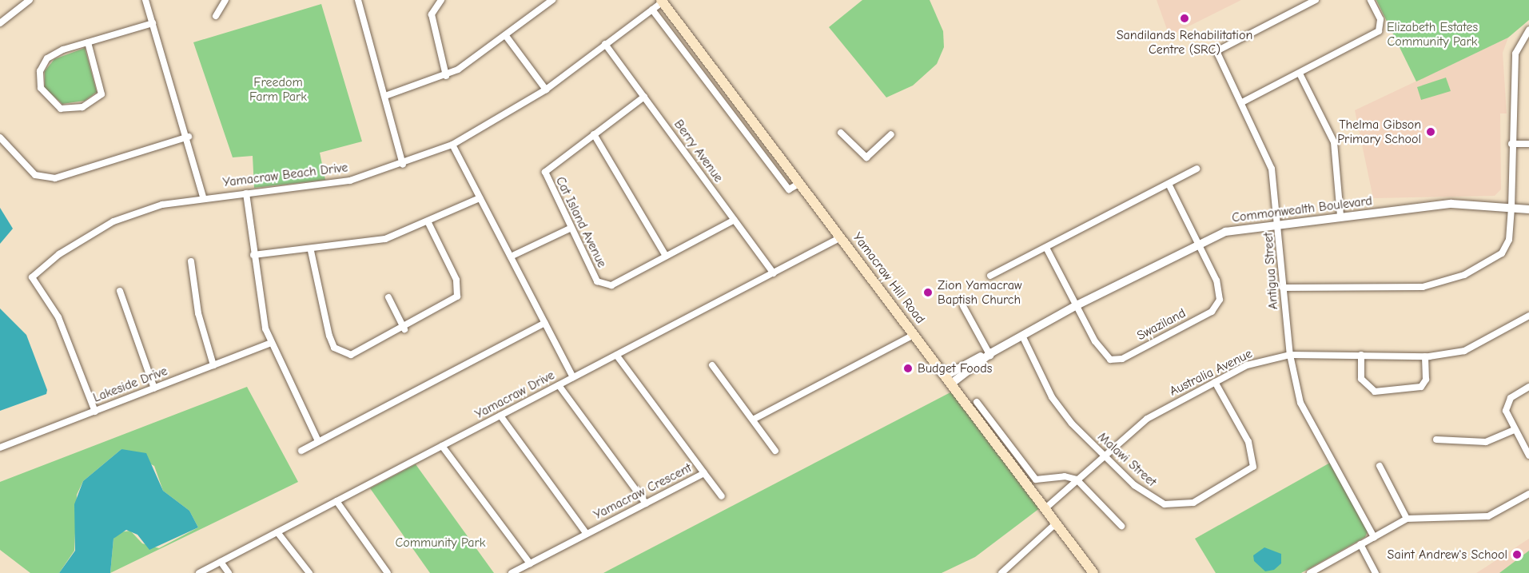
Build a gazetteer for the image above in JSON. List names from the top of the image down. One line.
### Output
{"streets":{"main road":["Yamacraw Hill Road"],"street":["Berry Avenue","Yamacraw Beach Drive","Commonwealth Boulevard","Cat Island Avenue","Antigua Street","Swaziland","Australia Avenue","Lakeside Drive","Yamacraw Drive","Malawi Street","Yamacraw Crescent"]},"crossings":[["Berry Avenue","Yamacraw Beach Drive"],["Berry Avenue","Cat Island Avenue"],["Berry Avenue","Yamacraw Drive"],["Yamacraw Beach Drive","Yamacraw Hill Road"],["Yamacraw Beach Drive","Lakeside Drive"],["Commonwealth Boulevard","Antigua Street"],["Commonwealth Boulevard","Yamacraw Hill Road"],["Commonwealth Boulevard","Swaziland"],["Commonwealth Boulevard","Malawi Street"],["Antigua Street","Australia Avenue"],["Yamacraw Hill Road","Australia Avenue"],["Yamacraw Hill Road","Yamacraw Drive"],["Australia Avenue","Malawi Street"],["Yamacraw Drive","Yamacraw Crescent"]],"parks":["Elizabeth Estates Community Park","Freedom Farm Park","Community Park"],"places":["Sandilands Rehabilitation Centre (SRC)","Thelma Gibson Primary School","Zion Yamacraw Baptish Church","Budget Foods","Saint Andrew's School"]}
